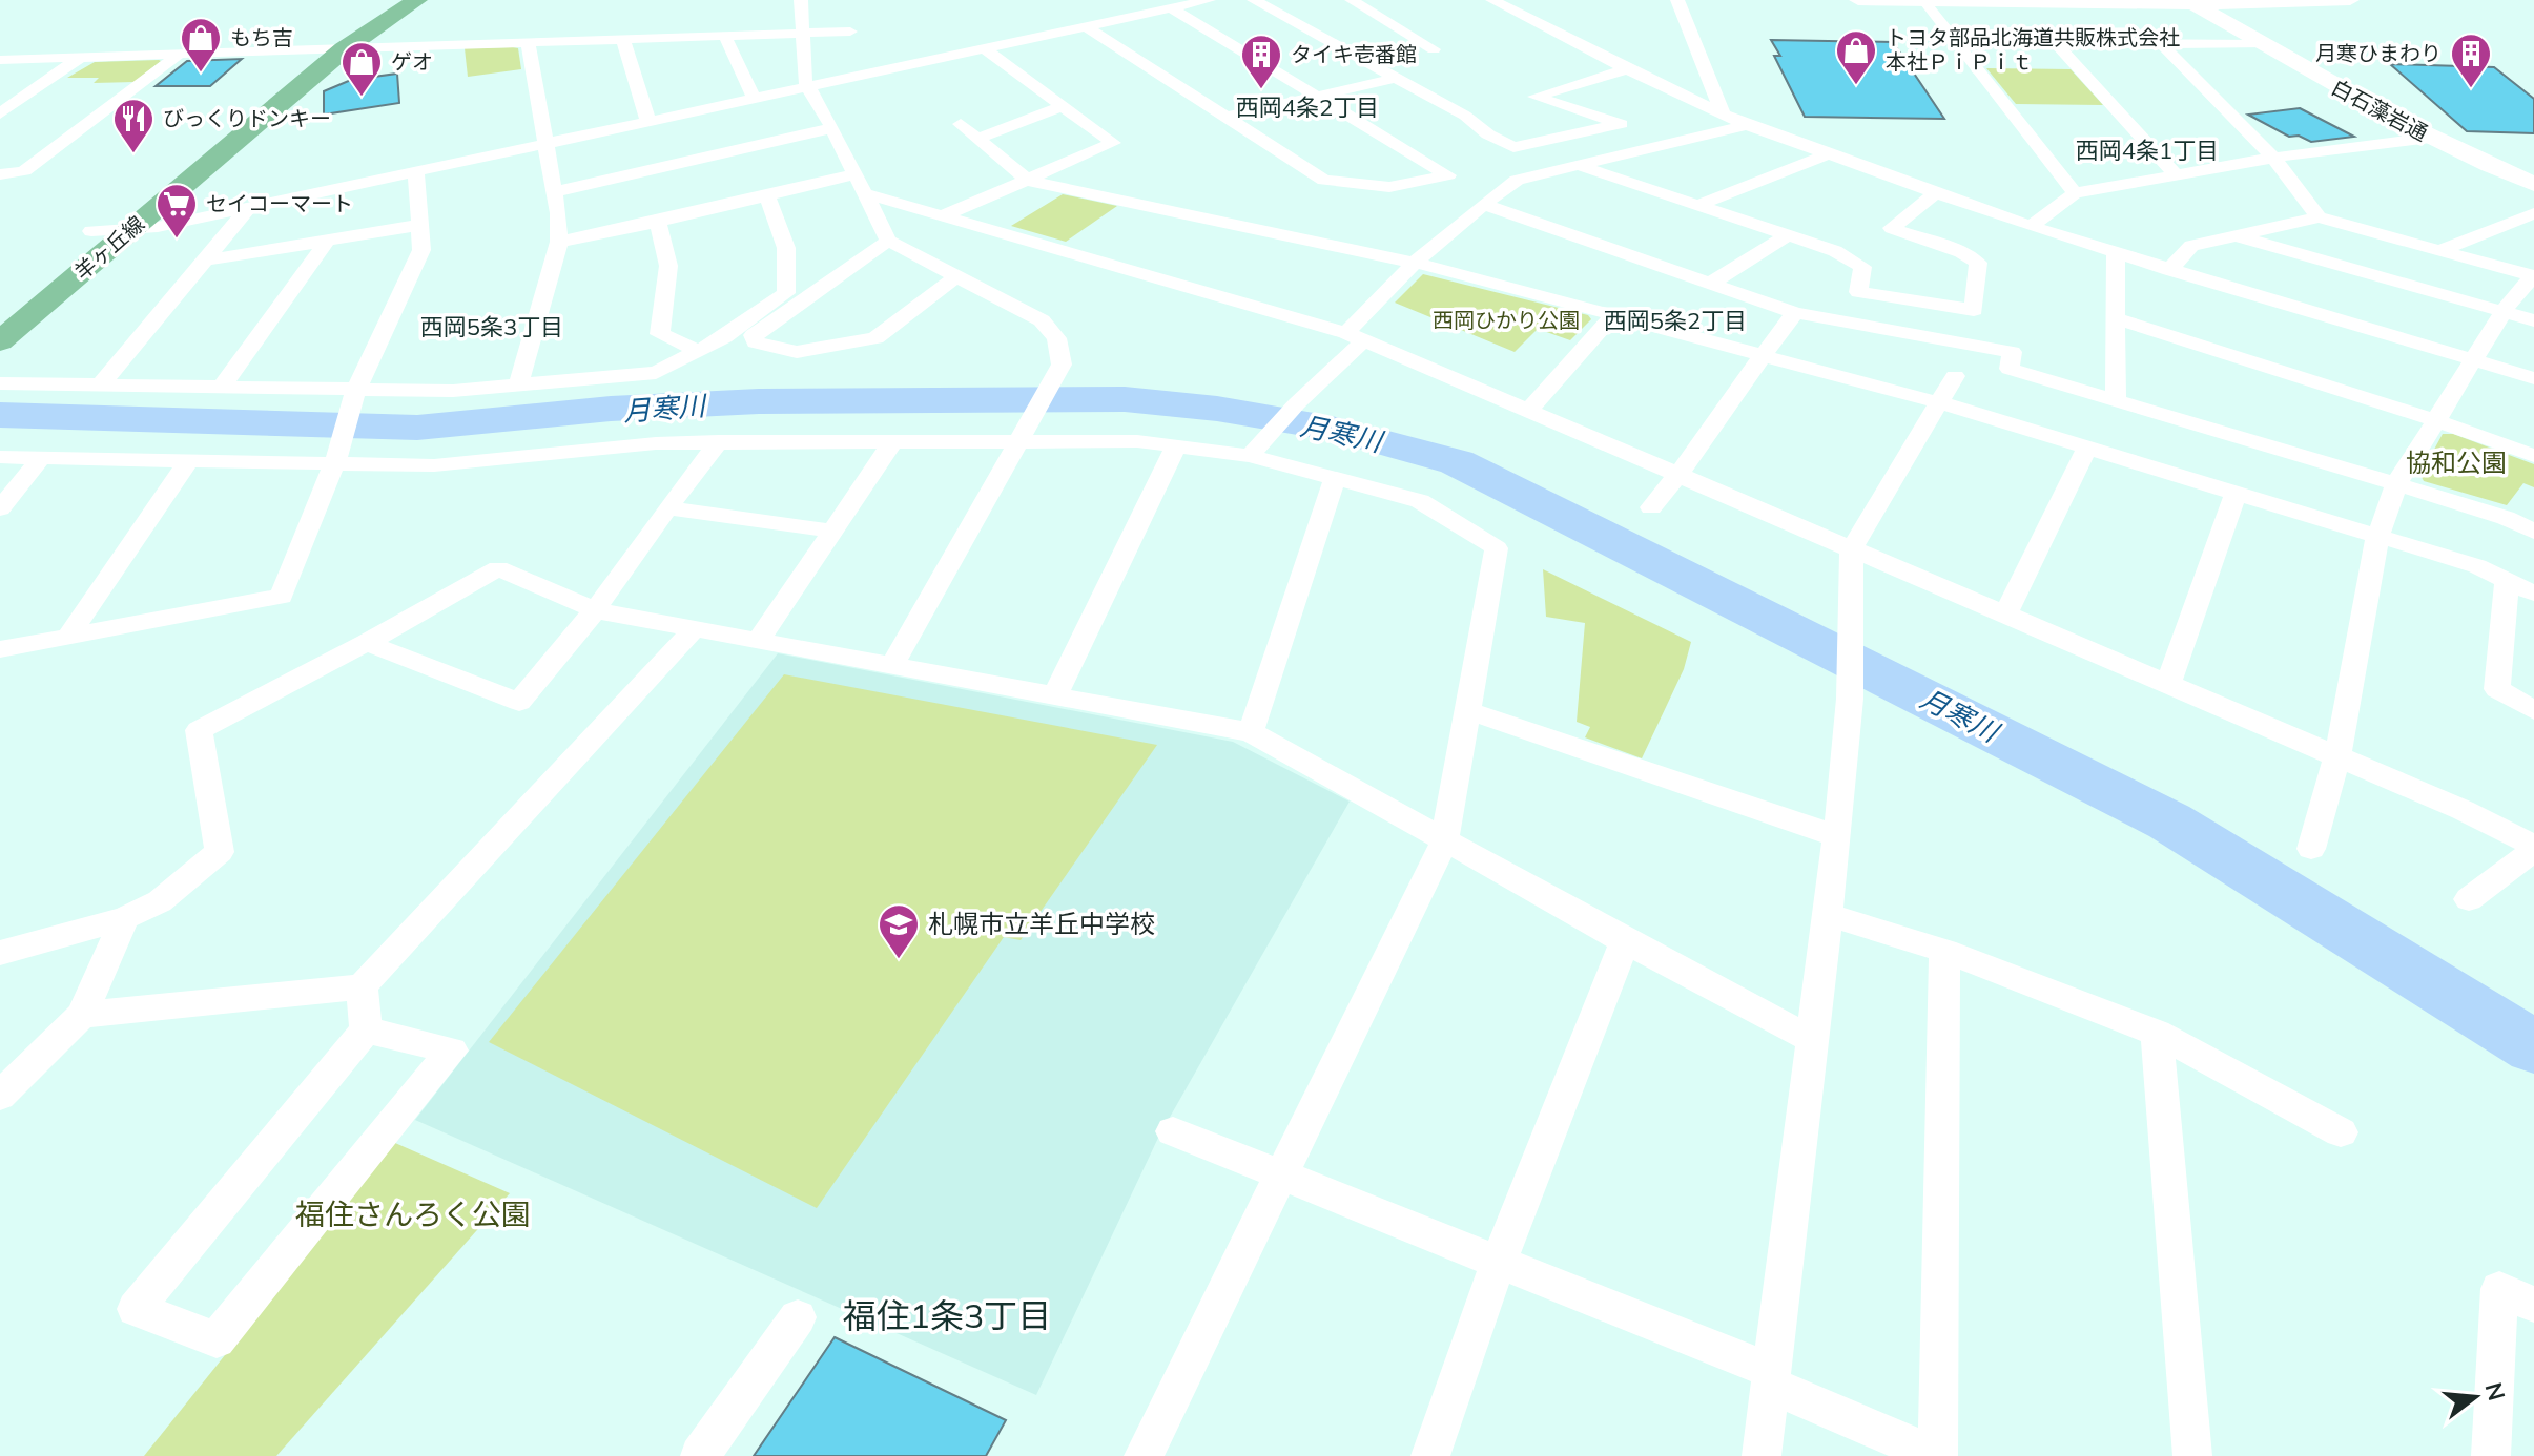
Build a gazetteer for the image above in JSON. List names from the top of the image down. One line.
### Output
{"streets":{"main road":["羊ヶ丘線"],"street":["白石藻岩通"]},"districts":["西岡4条2丁目","西岡4条1丁目","西岡5条2丁目","西岡5条3丁目","福住1条3丁目"],"water":["月寒川"],"parks":["西岡ひかり公園","協和公園","福住さんろく公園"],"places":{"shop":["もち吉","トヨタ部品北海道共販株式会社 本社ＰｉＰｉｔ","ゲオ"],"building":["月寒ひまわり","タイキ壱番館"],"restaurant":["びっくりドンキー"],"supermarket":["セイコーマート"],"school or university":["札幌市立羊丘中学校"]},"north":"right"}
